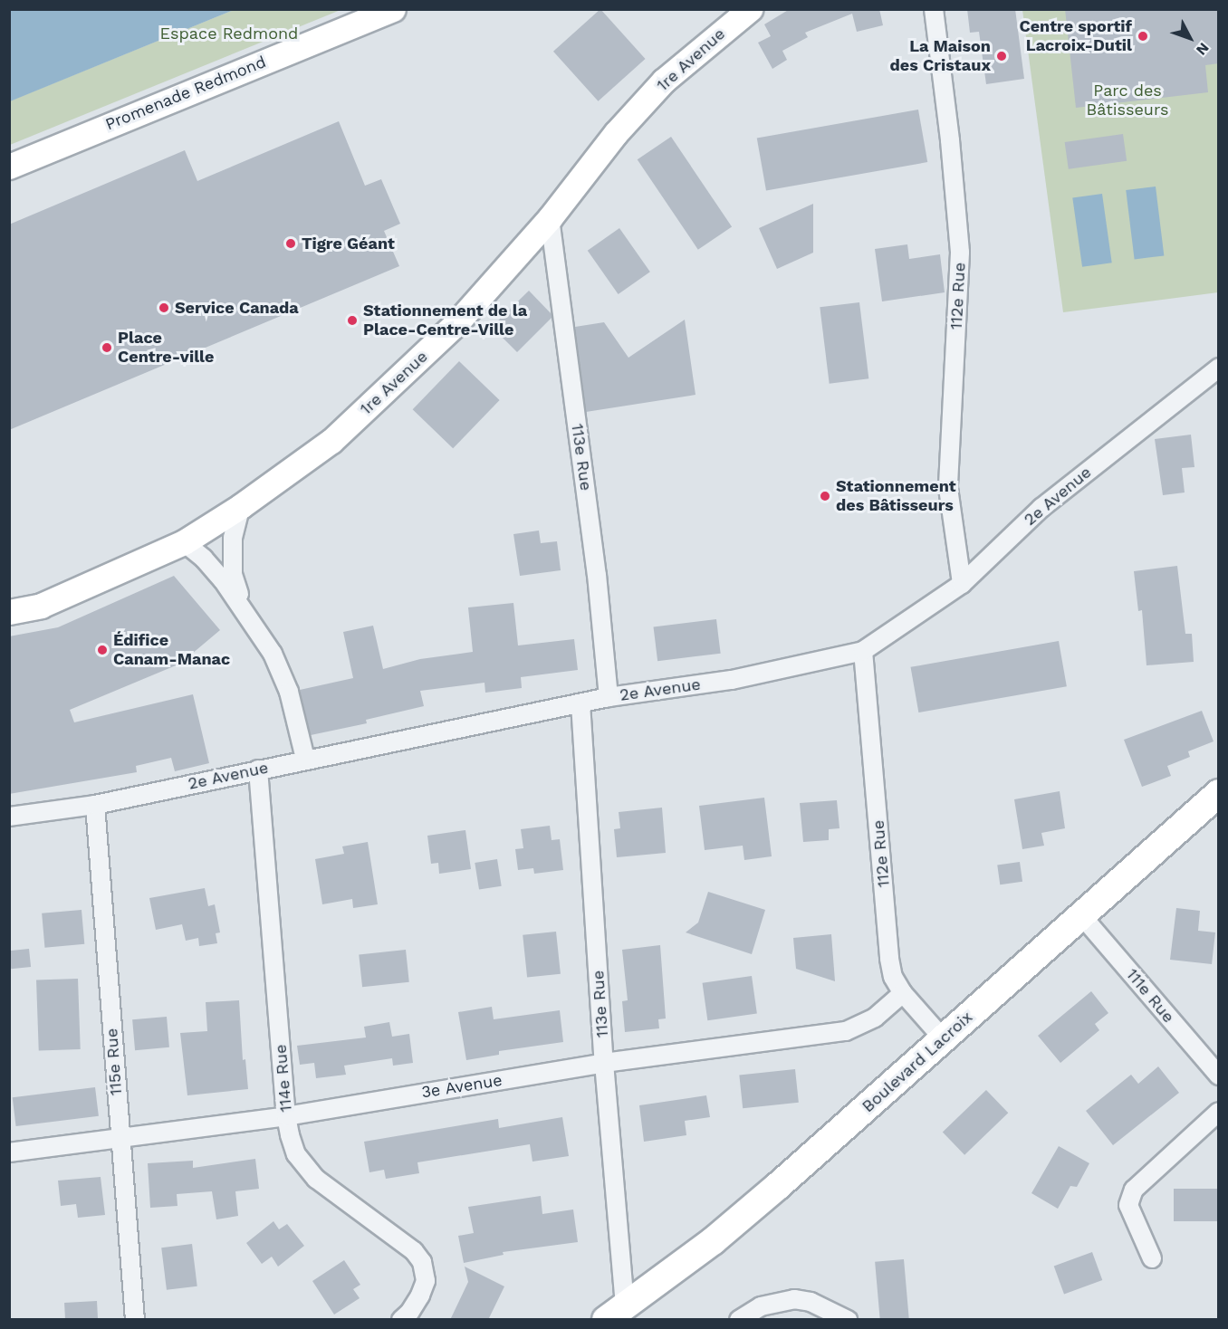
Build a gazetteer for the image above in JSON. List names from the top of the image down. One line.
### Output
{"streets":{"main road":["Boulevard Lacroix"],"street":["1re Avenue","Promenade Redmond","112e Rue","113e Rue","2e Avenue","111e Rue","115e Rue","114e Rue","3e Avenue"]},"crossings":[["1re Avenue","113e Rue"],["112e Rue","2e Avenue"],["112e Rue","Boulevard Lacroix"],["112e Rue","3e Avenue"],["113e Rue","2e Avenue"],["113e Rue","Boulevard Lacroix"],["113e Rue","3e Avenue"],["2e Avenue","115e Rue"],["2e Avenue","114e Rue"],["111e Rue","Boulevard Lacroix"],["115e Rue","3e Avenue"],["114e Rue","3e Avenue"]],"parks":["Espace Redmond","Parc des Bâtisseurs"],"places":["Centre sportif Lacroix-Dutil","La Maison des Cristaux","Tigre Géant","Service Canada","Stationnement de la Place-Centre-Ville","Place Centre-ville","Stationnement des Bâtisseurs","Édifice Canam-Manac"],"north":"bottom right"}
